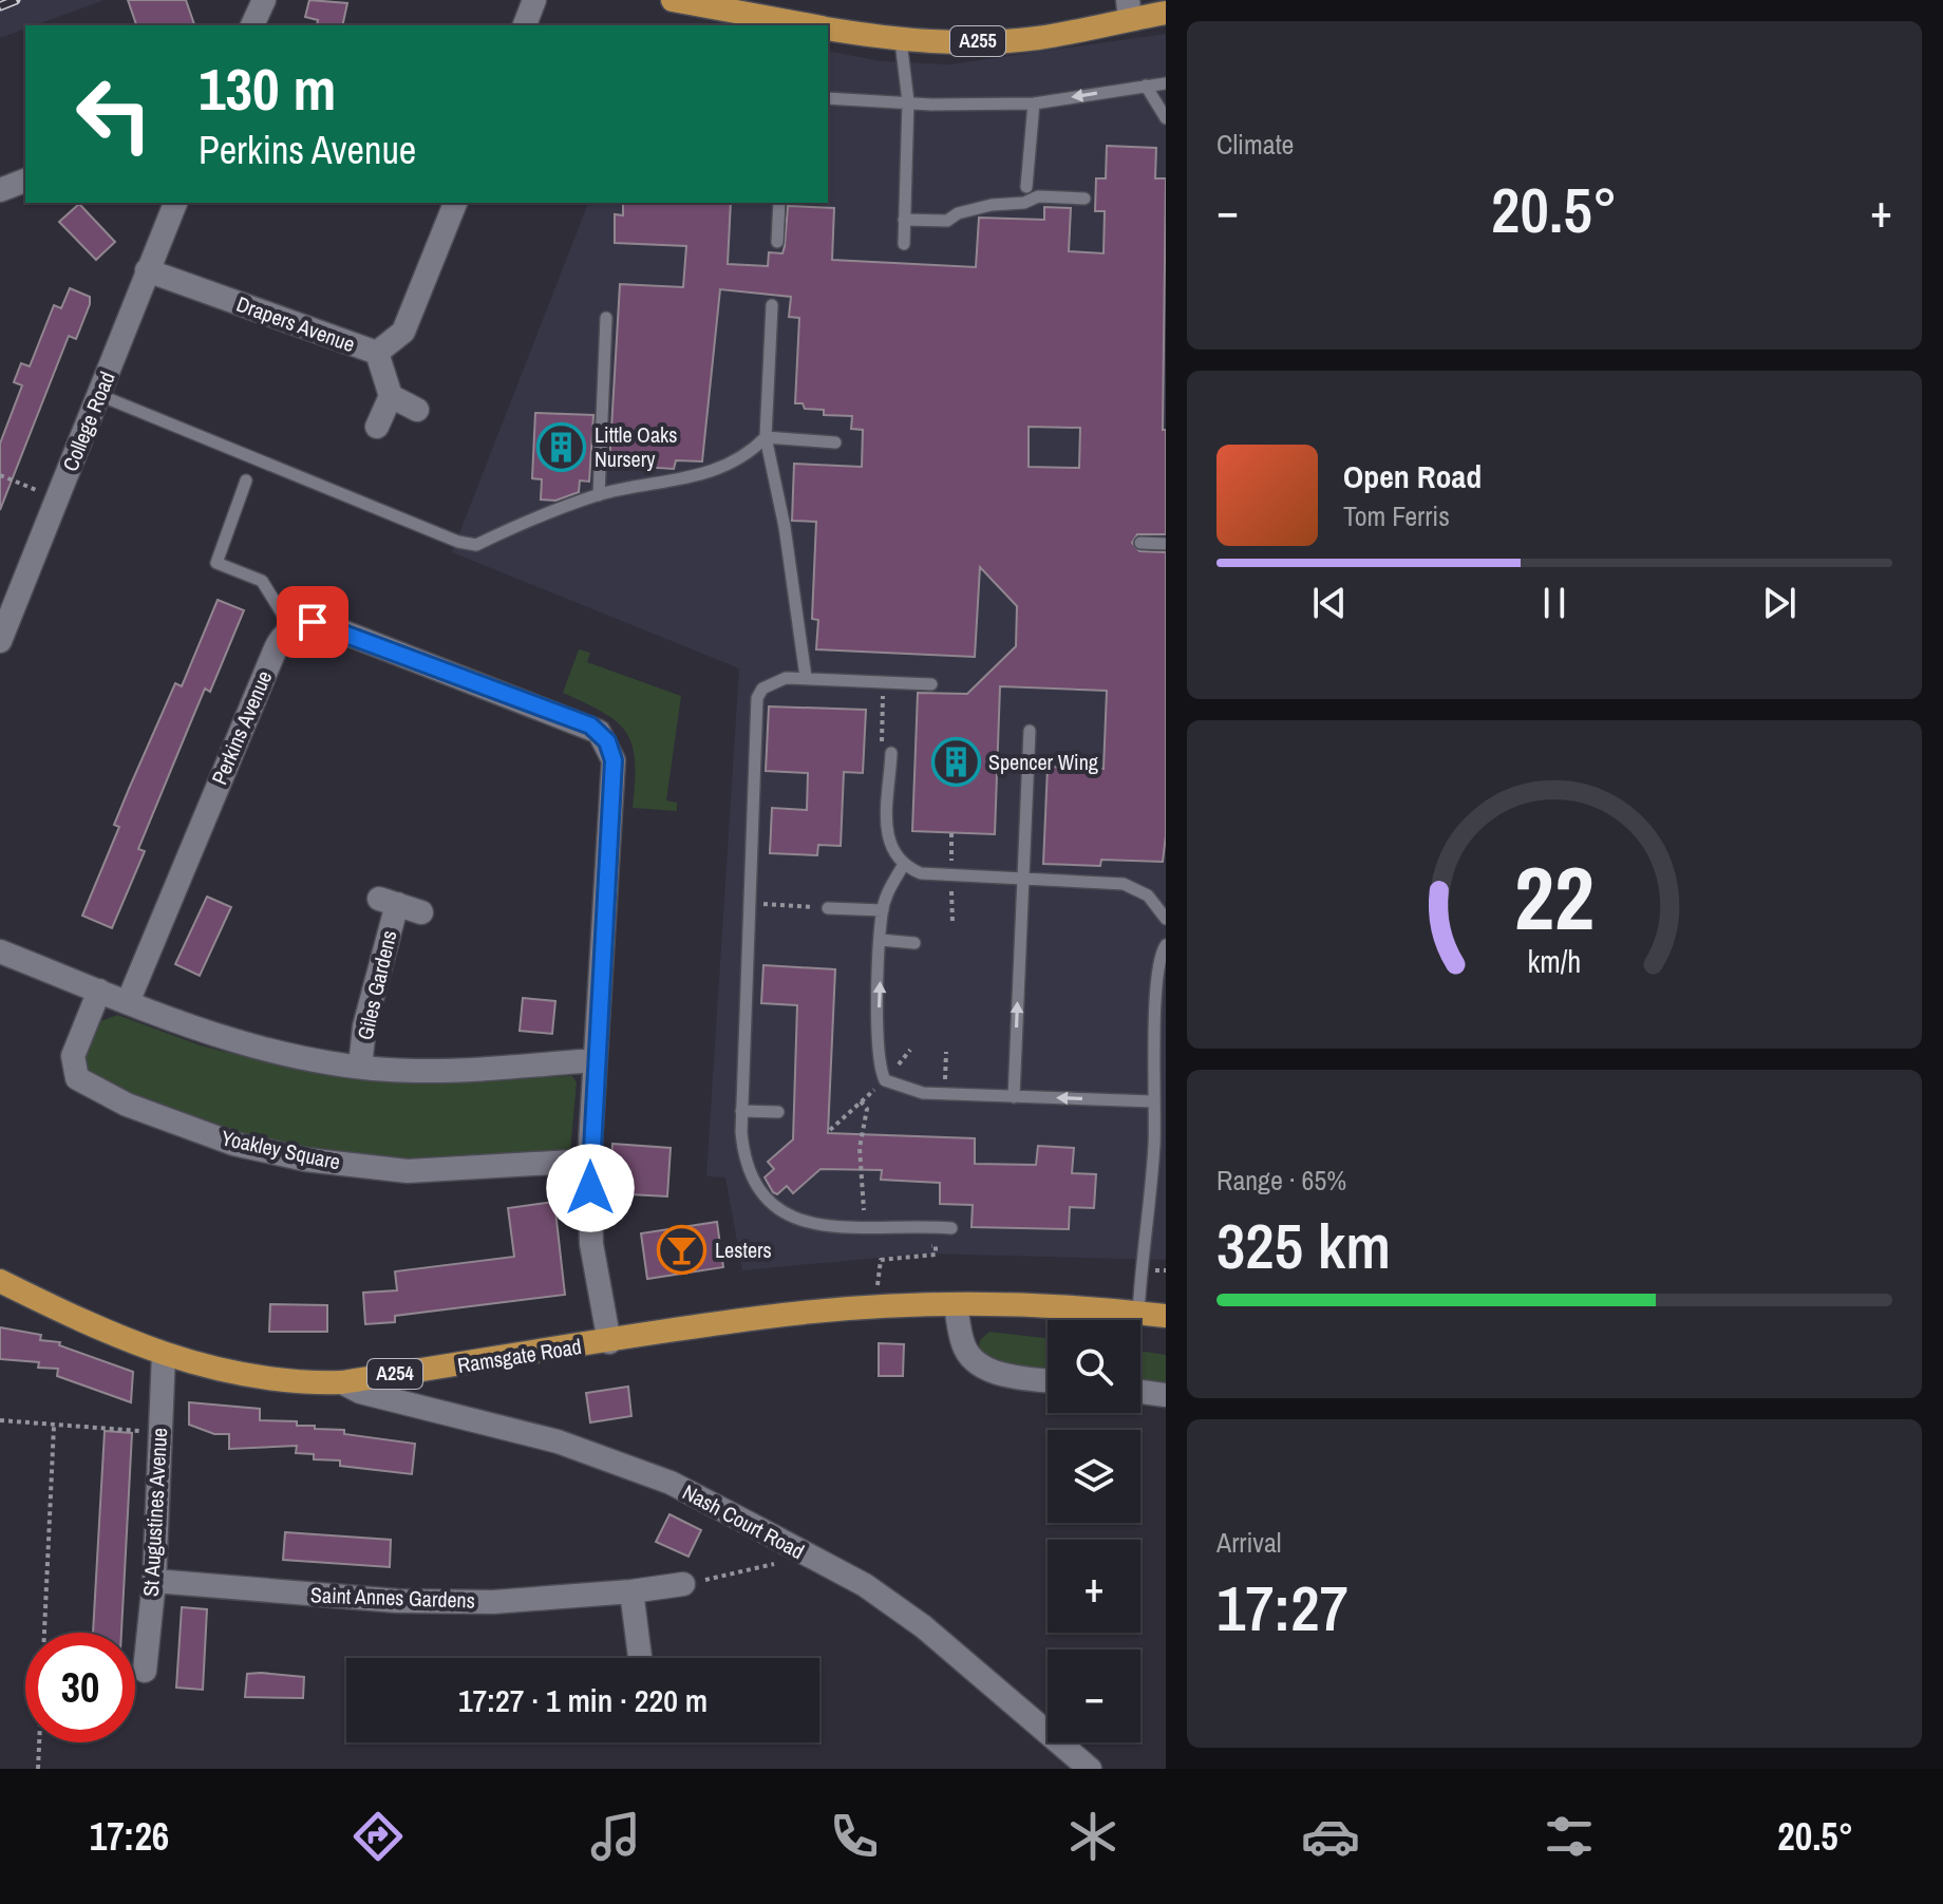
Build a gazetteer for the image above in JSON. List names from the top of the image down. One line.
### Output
{"streets":{"main road":["A255","Ramsgate Road","A254"],"street":["Drapers Avenue","College Road","Perkins Avenue","Giles Gardens","Yoakley Square","St Augustines Avenue","Nash Court Road","Saint Annes Gardens"]},"crossings":[["Drapers Avenue","College Road"],["Ramsgate Road","St Augustines Avenue"],["Ramsgate Road","Nash Court Road"],["St Augustines Avenue","Saint Annes Gardens"]],"places":{"building":["Little Oaks Nursery","Spencer Wing"],"bar":["Lesters"]},"page":{"tile":["Climate",["Range · 65%","325 km"],["Arrival","17:27"]],"turn":["130 m","Perkins Avenue"],"heat":["−","20.5°","+"],"song":["Open Road","Tom Ferris"],"map_buttons":["+","−"],"limit":"30","trip":"17:27 · 1 min · 220 m","tabs":["17:26","20.5°"],"gauge":["22","km/h"]}}
